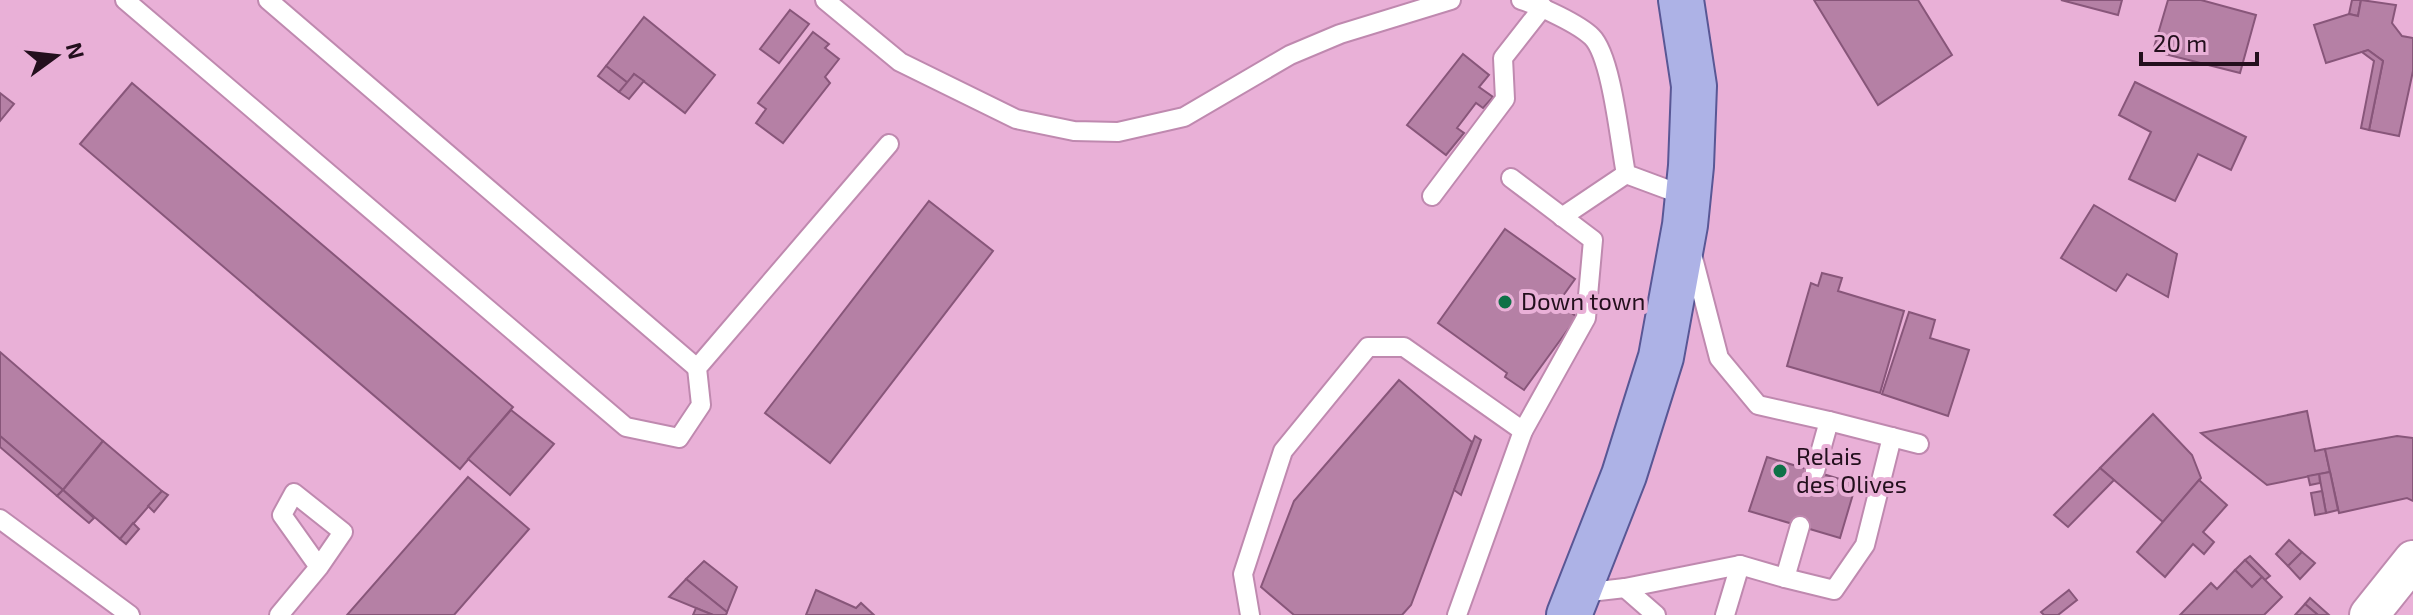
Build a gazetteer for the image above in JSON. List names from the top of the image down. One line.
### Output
{"places":["Down town","Relais des Olives"],"scale_bar":"20 m","north":"right"}
